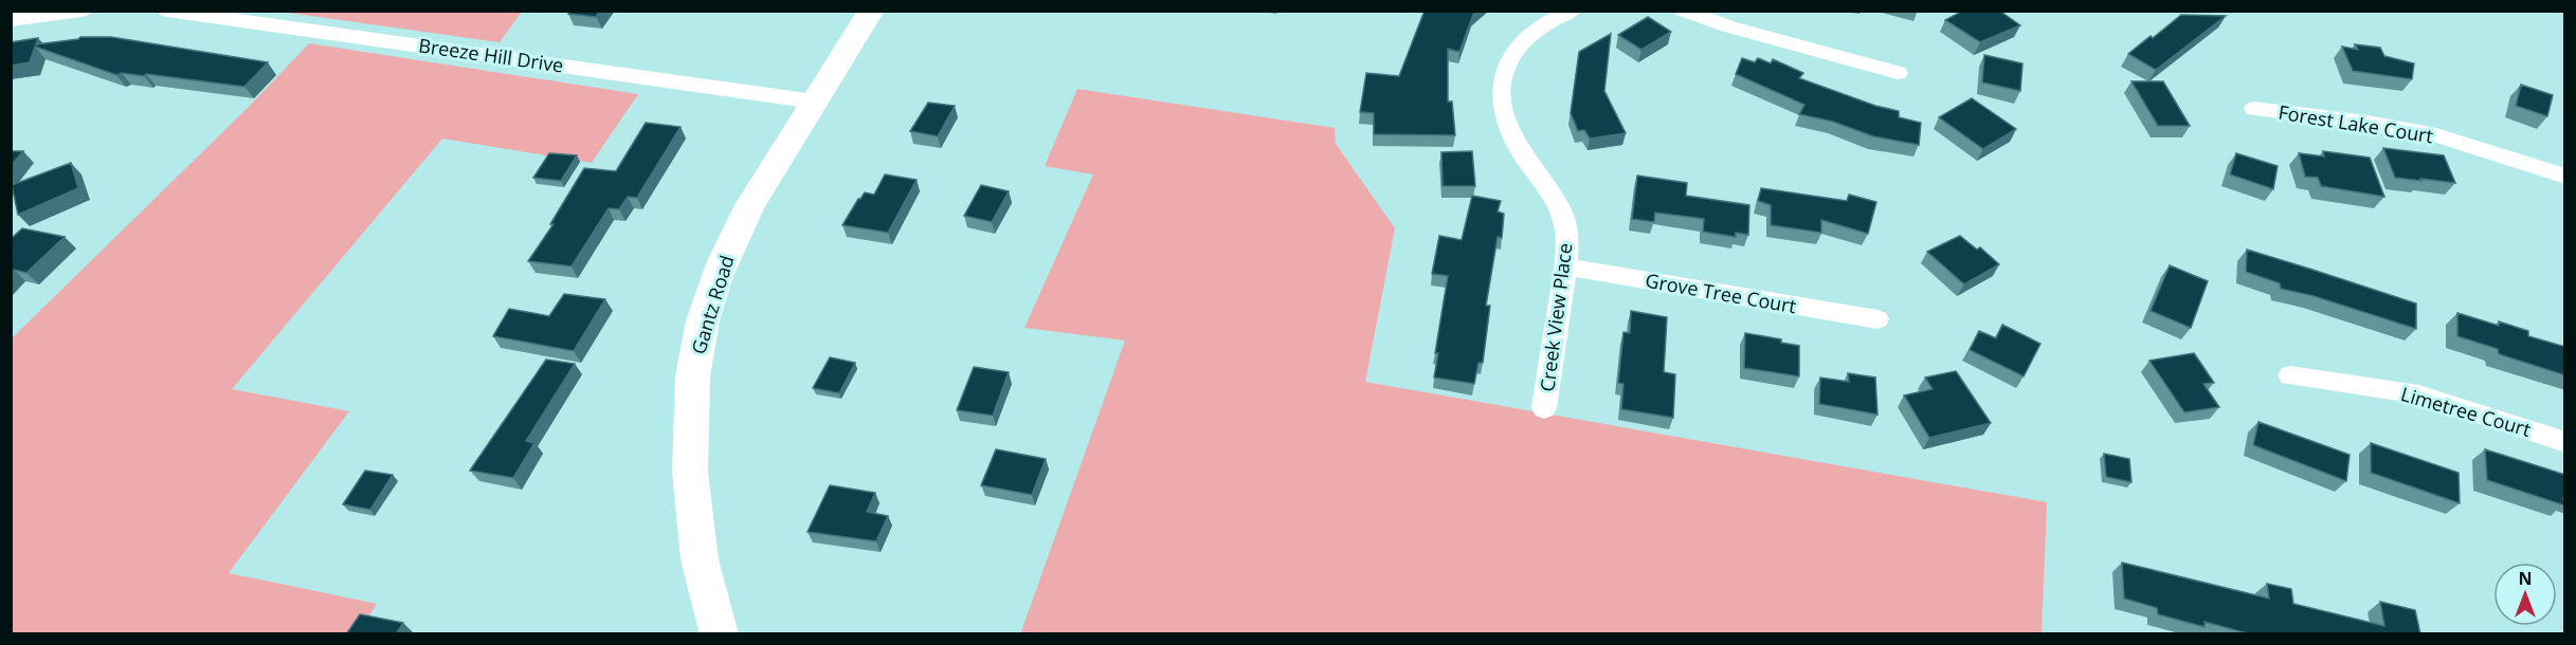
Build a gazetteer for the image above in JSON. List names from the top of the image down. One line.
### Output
{"streets":{"main road":["Gantz Road"],"street":["Breeze Hill Drive","Forest Lake Court","Grove Tree Court","Creek View Place","Limetree Court"]},"crossings":[["Breeze Hill Drive","Gantz Road"],["Grove Tree Court","Creek View Place"]],"north":"top"}
